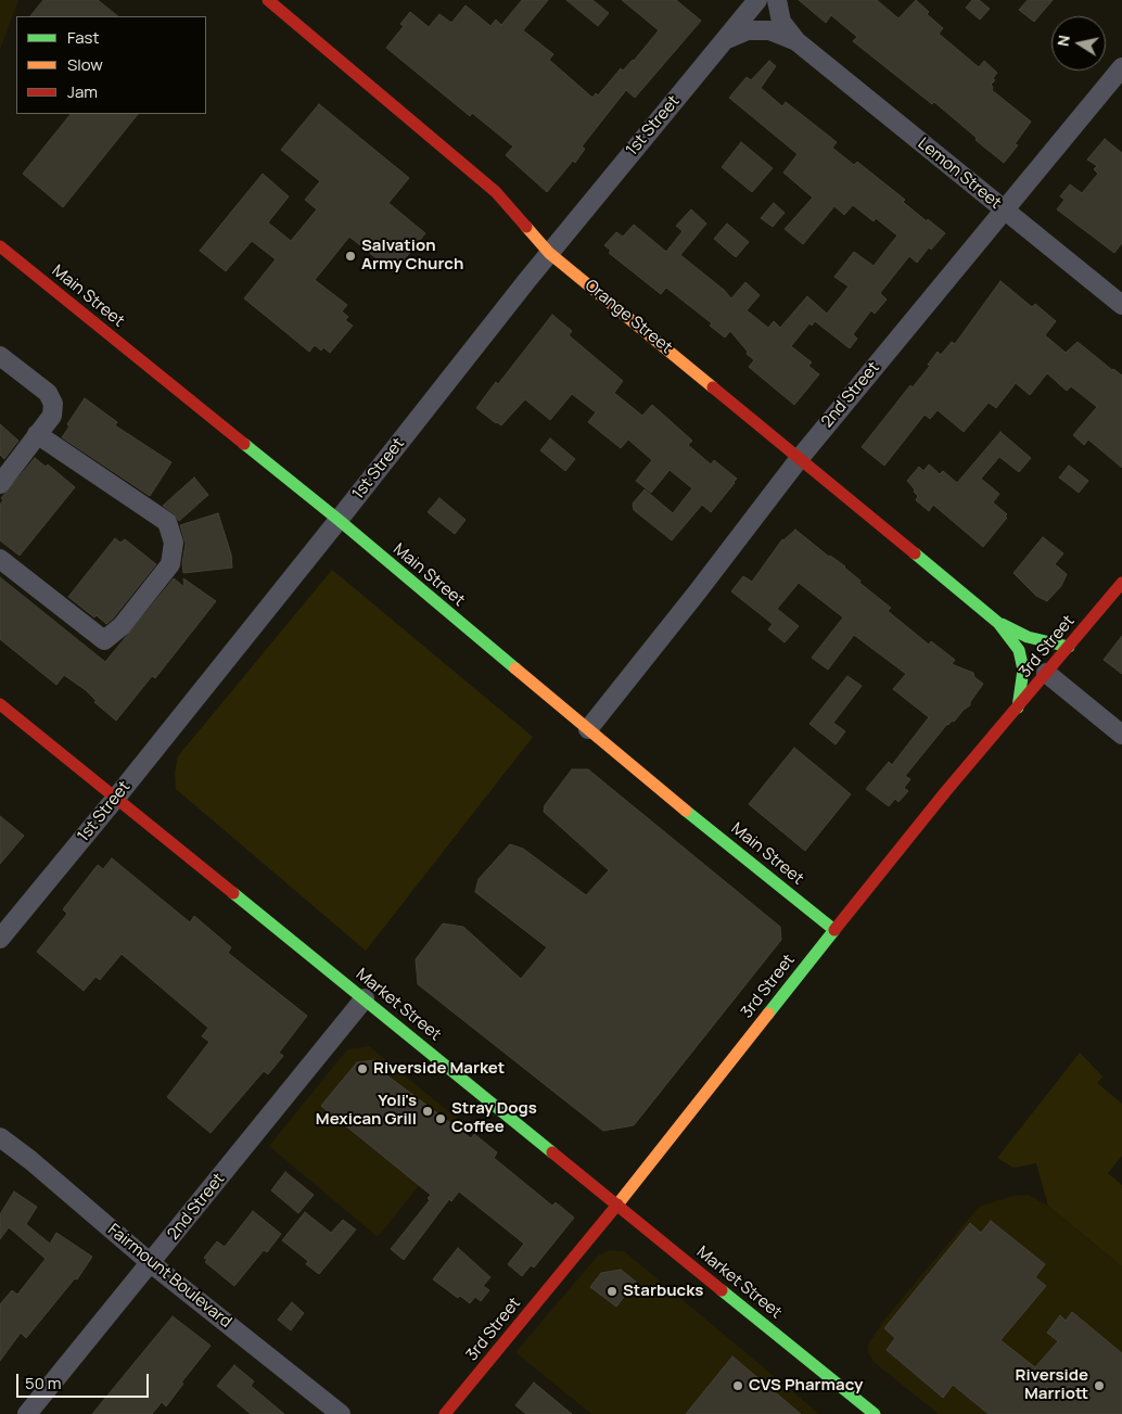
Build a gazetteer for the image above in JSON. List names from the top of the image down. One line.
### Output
{"streets":{"main road":["Main Street","Orange Street","3rd Street","Market Street"],"street":["1st Street","Lemon Street","2nd Street","Fairmount Boulevard"]},"crossings":[["1st Street","Main Street"],["1st Street","Orange Street"],["1st Street","Market Street"],["Lemon Street","2nd Street"],["Main Street","2nd Street"],["Main Street","3rd Street"],["Orange Street","2nd Street"],["Orange Street","3rd Street"],["2nd Street","Market Street"],["2nd Street","Fairmount Boulevard"],["3rd Street","Market Street"]],"places":["Salvation Army Church","Riverside Market","Yoli's Mexican Grill","Stray Dogs Coffee","Starbucks","CVS Pharmacy","Riverside Marriott"],"legend":["Fast","Slow","Jam"],"scale_bar":"50 m","north":"left"}
